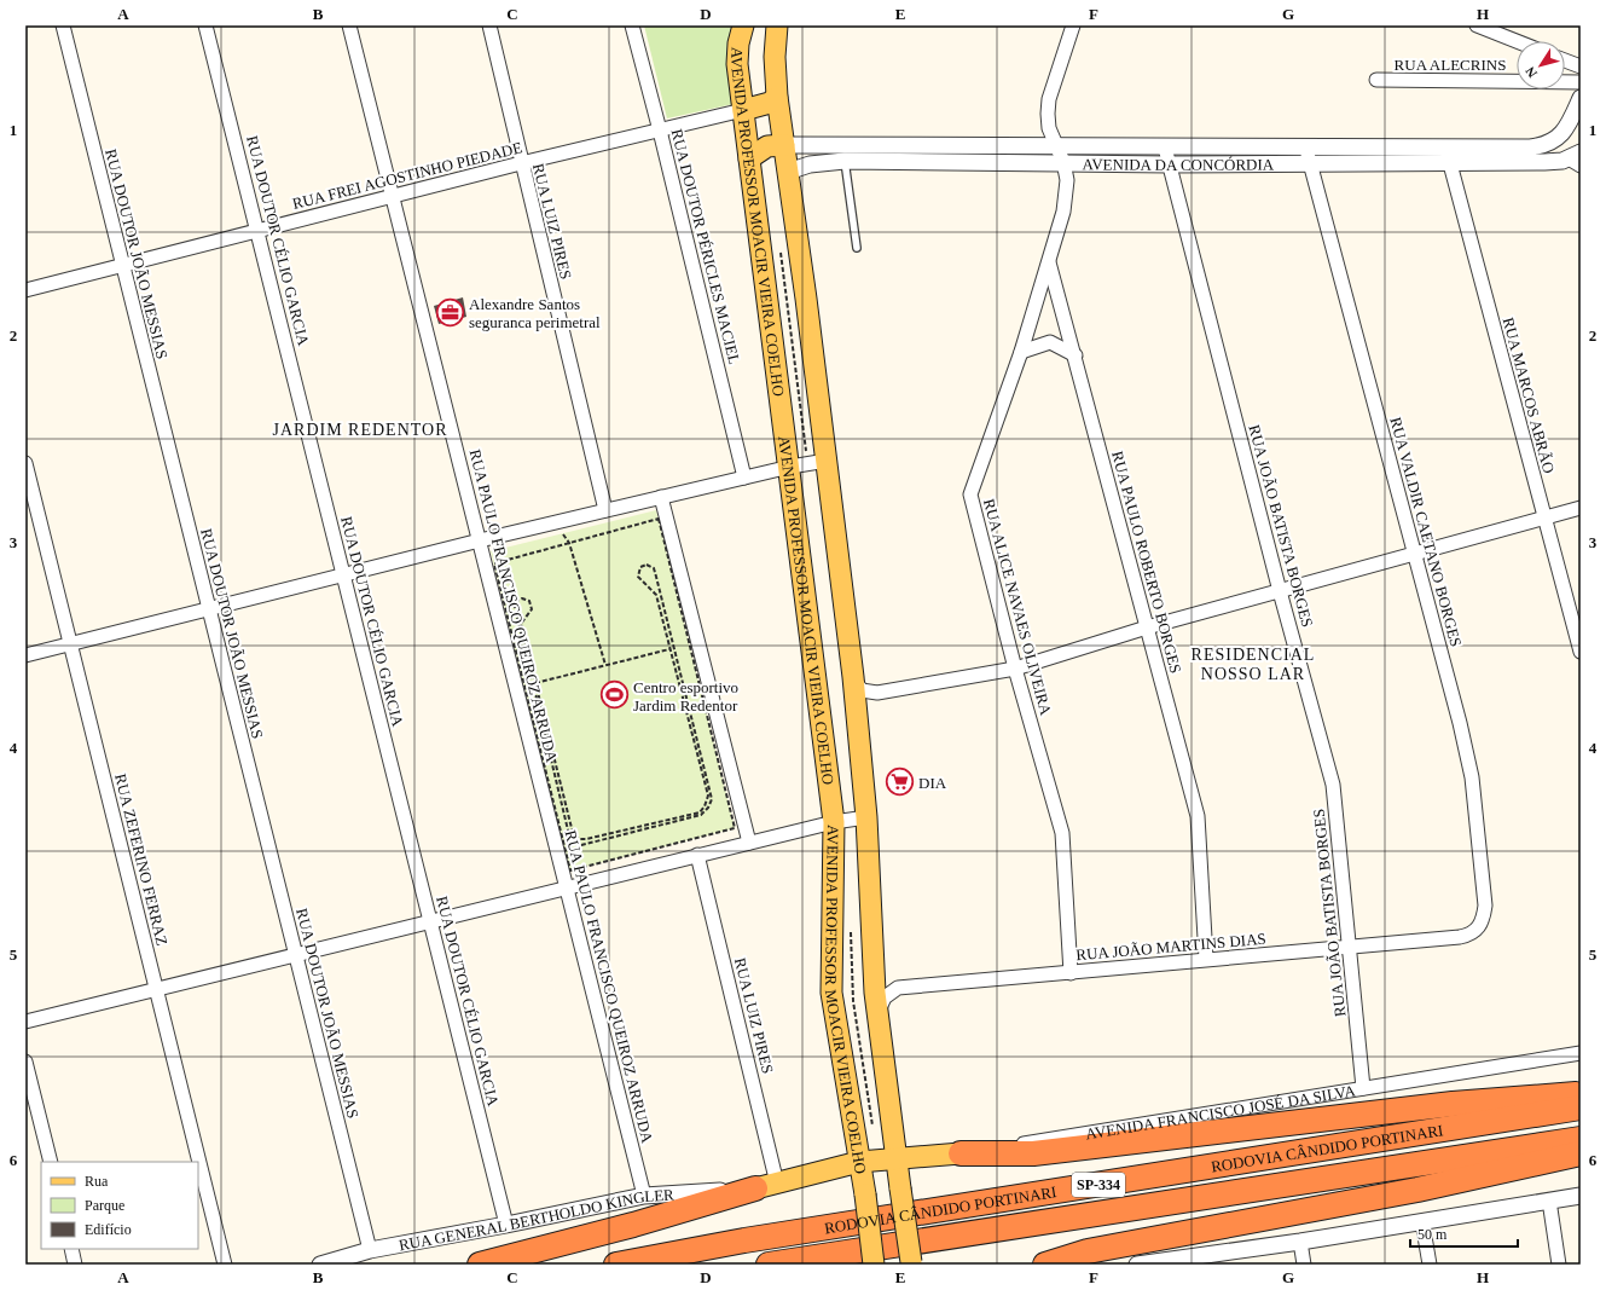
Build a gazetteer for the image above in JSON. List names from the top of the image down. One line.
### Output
{"streets":{"highway":["RODOVIA CÂNDIDO PORTINARI","SP-334"],"main road":["AVENIDA PROFESSOR MOACIR VIEIRA COELHO","AVENIDA FRANCISCO JOSÉ DA SILVA"],"street":["RUA ALECRINS","AVENIDA DA CONCÓRDIA","RUA FREI AGOSTINHO PIEDADE","RUA LUIZ PIRES","RUA DOUTOR CÉLIO GARCIA","RUA DOUTOR PÉRICLES MACIEL","RUA DOUTOR JOÃO MESSIAS","RUA MARCOS ABRÃO","RUA JOÃO BATISTA BORGES","RUA VALDIR CAETANO BORGES","RUA PAULO ROBERTO BORGES","RUA PAULO FRANCISCO QUEIROZ ARRUDA","RUA ALICE NAVAES OLIVEIRA","RUA ZEFERINO FERRAZ","RUA JOÃO MARTINS DIAS","RUA GENERAL BERTHOLDO KINGLER"]},"crossings":[["AVENIDA DA CONCÓRDIA","AVENIDA PROFESSOR MOACIR VIEIRA COELHO"],["AVENIDA DA CONCÓRDIA","RUA MARCOS ABRÃO"],["AVENIDA DA CONCÓRDIA","RUA JOÃO BATISTA BORGES"],["AVENIDA DA CONCÓRDIA","RUA VALDIR CAETANO BORGES"],["AVENIDA DA CONCÓRDIA","RUA ALICE NAVAES OLIVEIRA"],["RUA FREI AGOSTINHO PIEDADE","RUA LUIZ PIRES"],["RUA FREI AGOSTINHO PIEDADE","AVENIDA PROFESSOR MOACIR VIEIRA COELHO"],["RUA FREI AGOSTINHO PIEDADE","RUA DOUTOR CÉLIO GARCIA"],["RUA FREI AGOSTINHO PIEDADE","RUA DOUTOR PÉRICLES MACIEL"],["RUA FREI AGOSTINHO PIEDADE","RUA DOUTOR JOÃO MESSIAS"],["RUA FREI AGOSTINHO PIEDADE","RUA PAULO FRANCISCO QUEIROZ ARRUDA"],["RUA LUIZ PIRES","AVENIDA FRANCISCO JOSÉ DA SILVA"],["RUA LUIZ PIRES","RUA GENERAL BERTHOLDO KINGLER"],["AVENIDA PROFESSOR MOACIR VIEIRA COELHO","RUA JOÃO MARTINS DIAS"],["AVENIDA PROFESSOR MOACIR VIEIRA COELHO","AVENIDA FRANCISCO JOSÉ DA SILVA"],["RUA DOUTOR CÉLIO GARCIA","RUA GENERAL BERTHOLDO KINGLER"],["RUA DOUTOR JOÃO MESSIAS","RUA GENERAL BERTHOLDO KINGLER"],["RUA JOÃO BATISTA BORGES","RUA JOÃO MARTINS DIAS"],["RUA JOÃO BATISTA BORGES","AVENIDA FRANCISCO JOSÉ DA SILVA"],["RUA VALDIR CAETANO BORGES","RUA JOÃO MARTINS DIAS"],["RUA PAULO ROBERTO BORGES","RUA ALICE NAVAES OLIVEIRA"],["RUA PAULO ROBERTO BORGES","RUA JOÃO MARTINS DIAS"],["RUA PAULO FRANCISCO QUEIROZ ARRUDA","RUA GENERAL BERTHOLDO KINGLER"],["RUA ALICE NAVAES OLIVEIRA","RUA JOÃO MARTINS DIAS"],["AVENIDA FRANCISCO JOSÉ DA SILVA","RUA GENERAL BERTHOLDO KINGLER"]],"districts":["JARDIM REDENTOR","RESIDENCIAL NOSSO LAR"],"places":{"office":["Alexandre Santos seguranca perimetral"],"sports":["Centro esportivo Jardim Redentor"],"supermarket":["DIA"]},"legend":["Rua","Parque","Edifício"],"scale_bar":"50 m","north":"bottom left","grid":{"columns":["A","B","C","D","E","F","G","H"],"rows":["1","2","3","4","5","6"]}}
